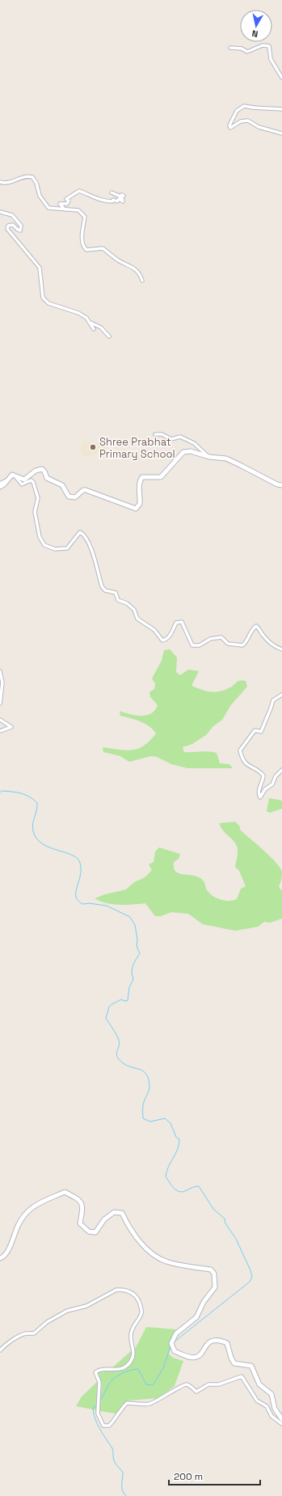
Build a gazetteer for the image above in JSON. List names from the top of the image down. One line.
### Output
{"places":["Shree Prabhat Primary School"],"scale_bar":"200 m","north":"bottom"}
